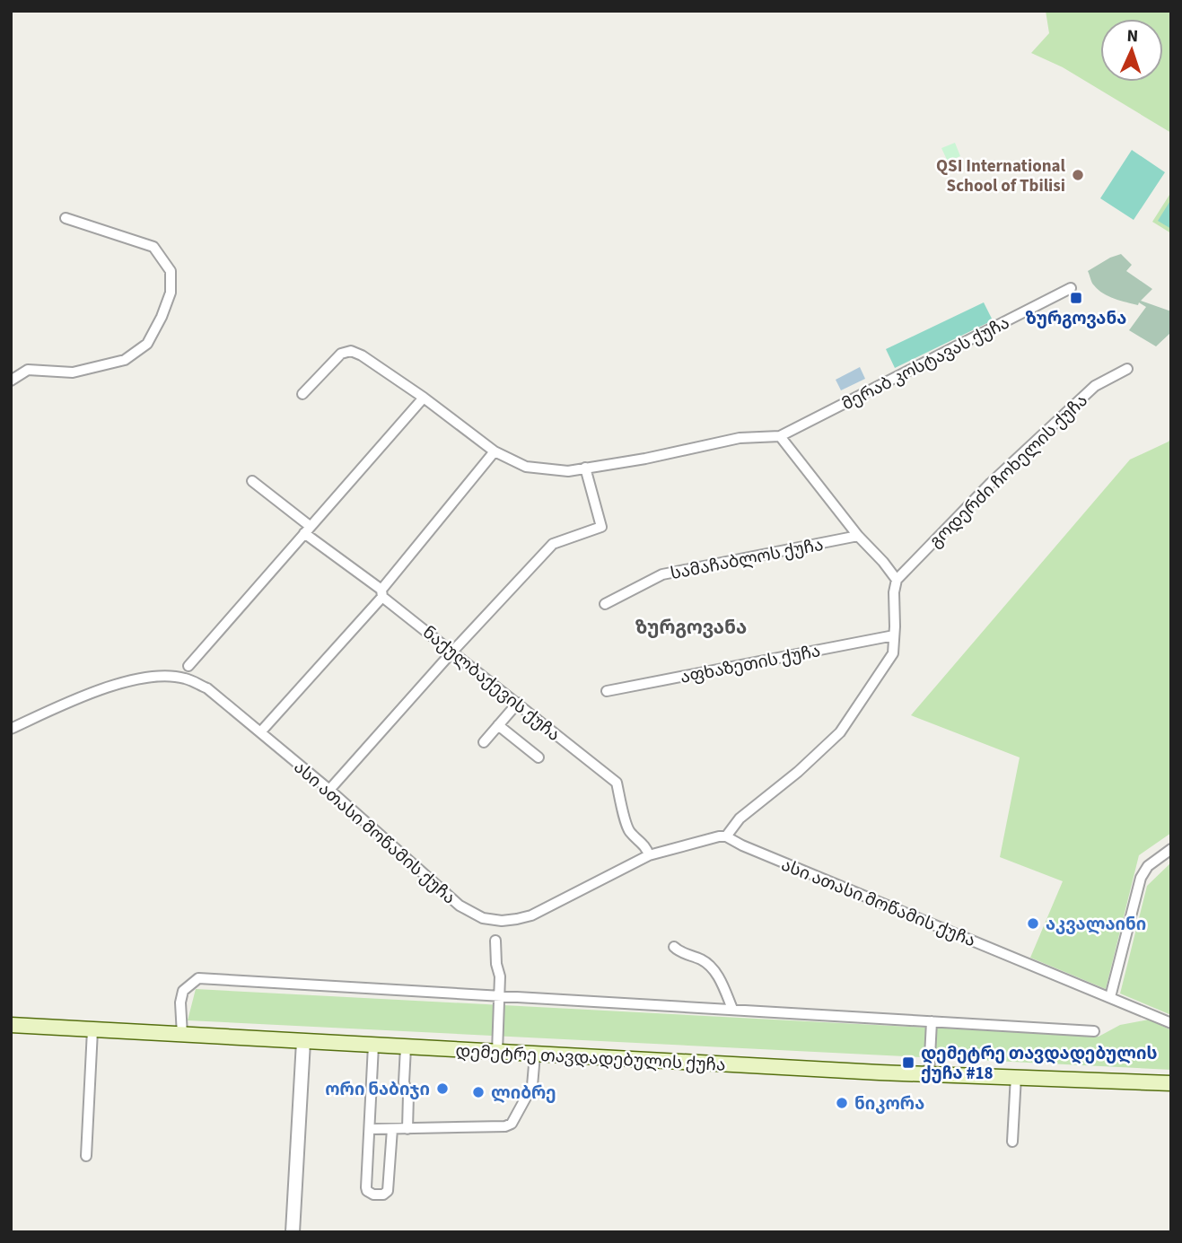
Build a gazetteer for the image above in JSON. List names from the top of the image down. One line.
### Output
{"streets":{"main road":["დემეტრე თავდადებულის ქუჩა"],"street":["მერაბ კოსტავას ქუჩა","გოდერძი ჩოხელის ქუჩა","სამაჩაბლოს ქუჩა","აფხაზეთის ქუჩა","ნაქულბაქევის ქუჩა","ასი ათასი მოწამის ქუჩა"]},"crossings":[["ნაქულბაქევის ქუჩა","ასი ათასი მოწამის ქუჩა"]],"districts":["ზურგოვანა"],"places":{"other":["QSI International School of Tbilisi","აკვალაინი","ორი ნაბიჯი","ლიბრე","ნიკორა"],"transit":["ზურგოვანა","დემეტრე თავდადებულის ქუჩა #18"]},"north":"top"}
